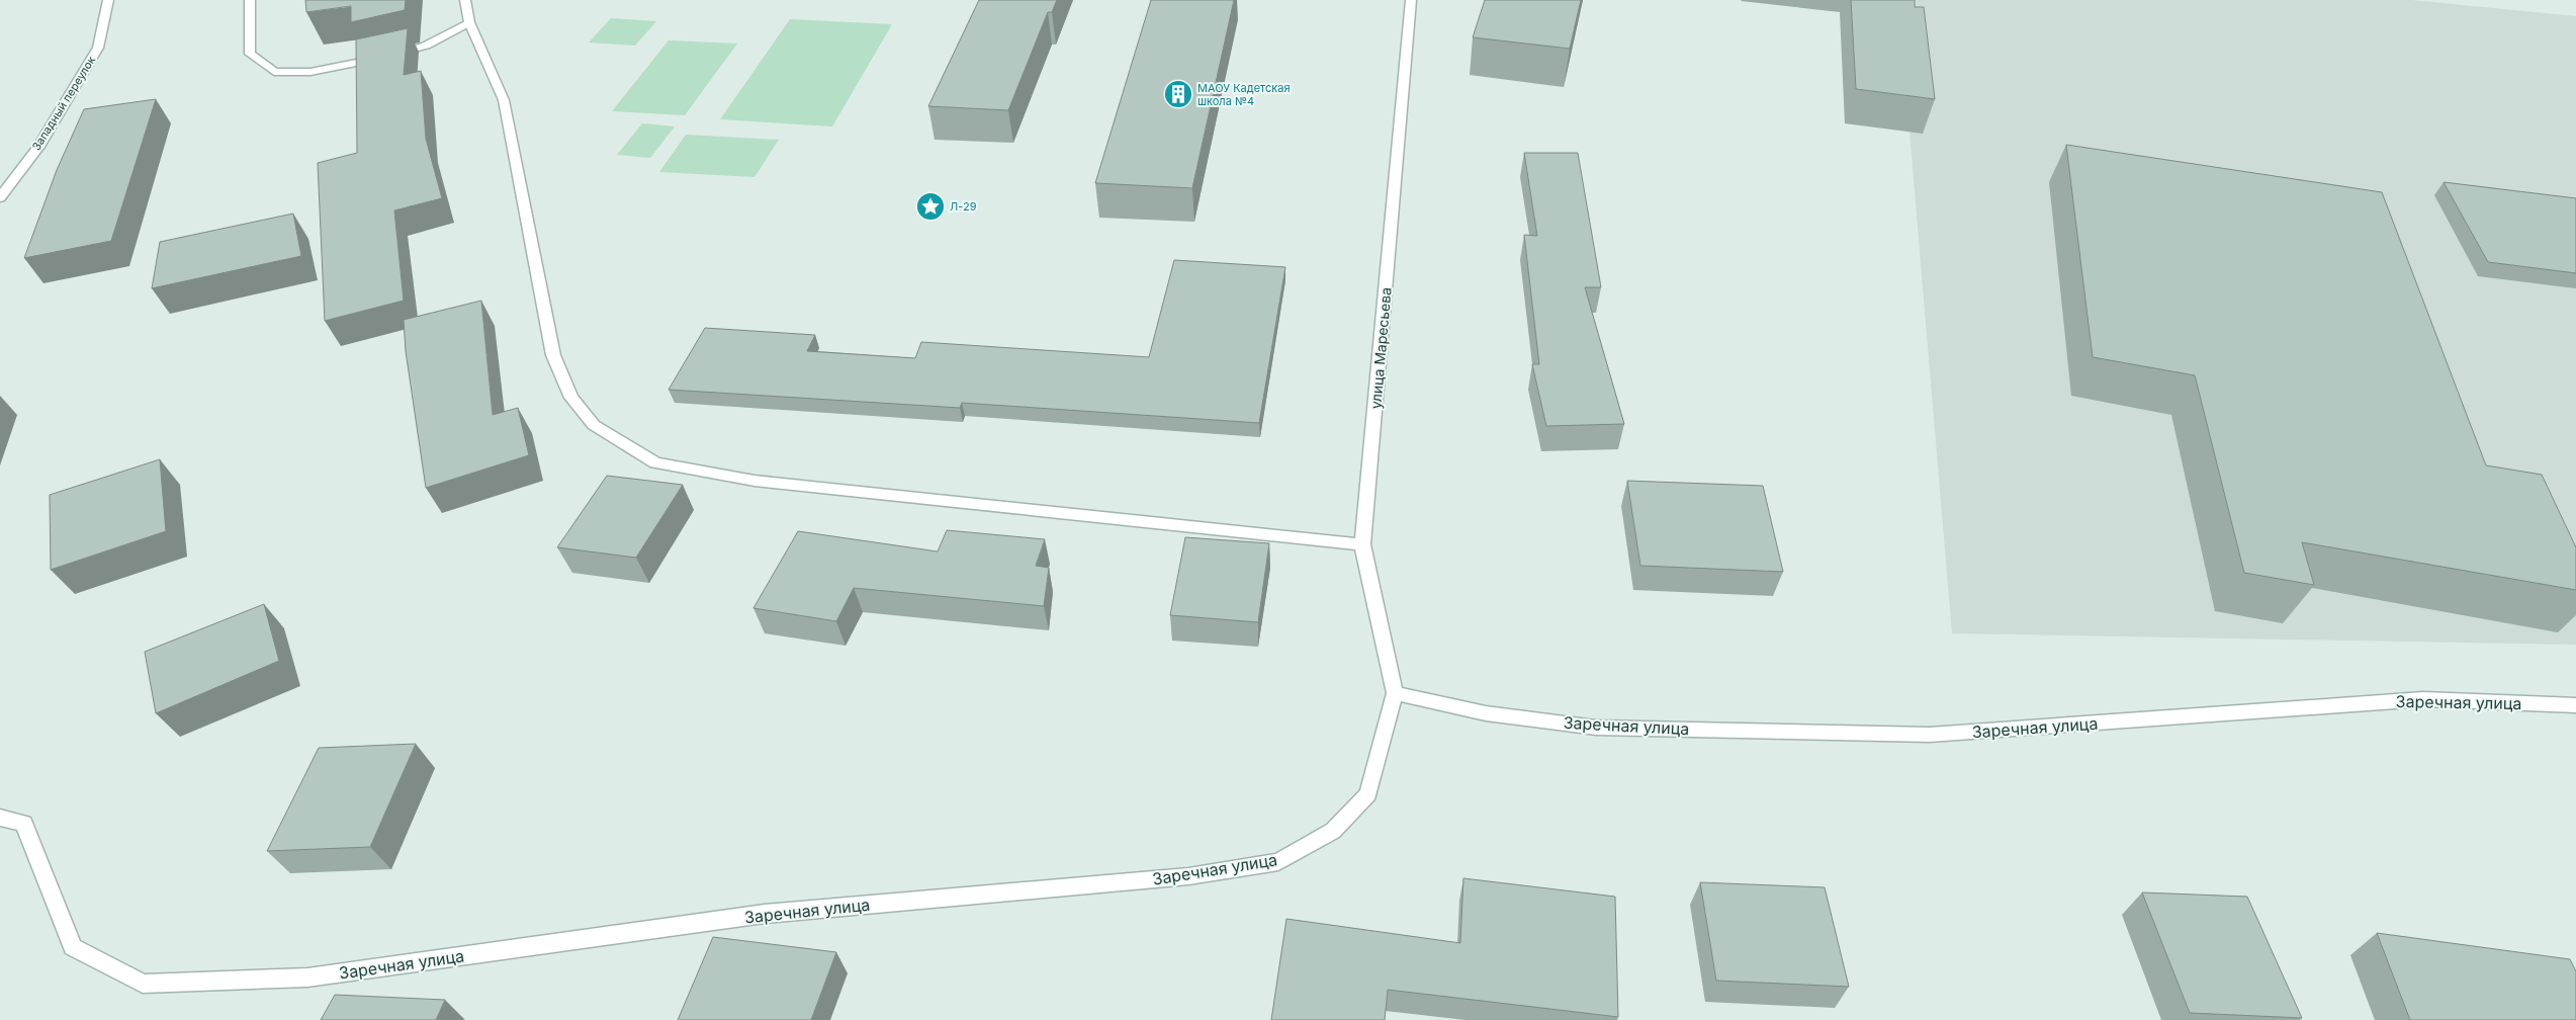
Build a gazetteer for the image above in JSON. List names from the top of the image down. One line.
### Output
{"streets":{"street":["Западный переулок","улица Маресьева","Заречная улица"]},"crossings":[["улица Маресьева","Заречная улица"]],"places":{"building":["МАОУ Кадетская школа №4"],"place":["Л-29"]}}
